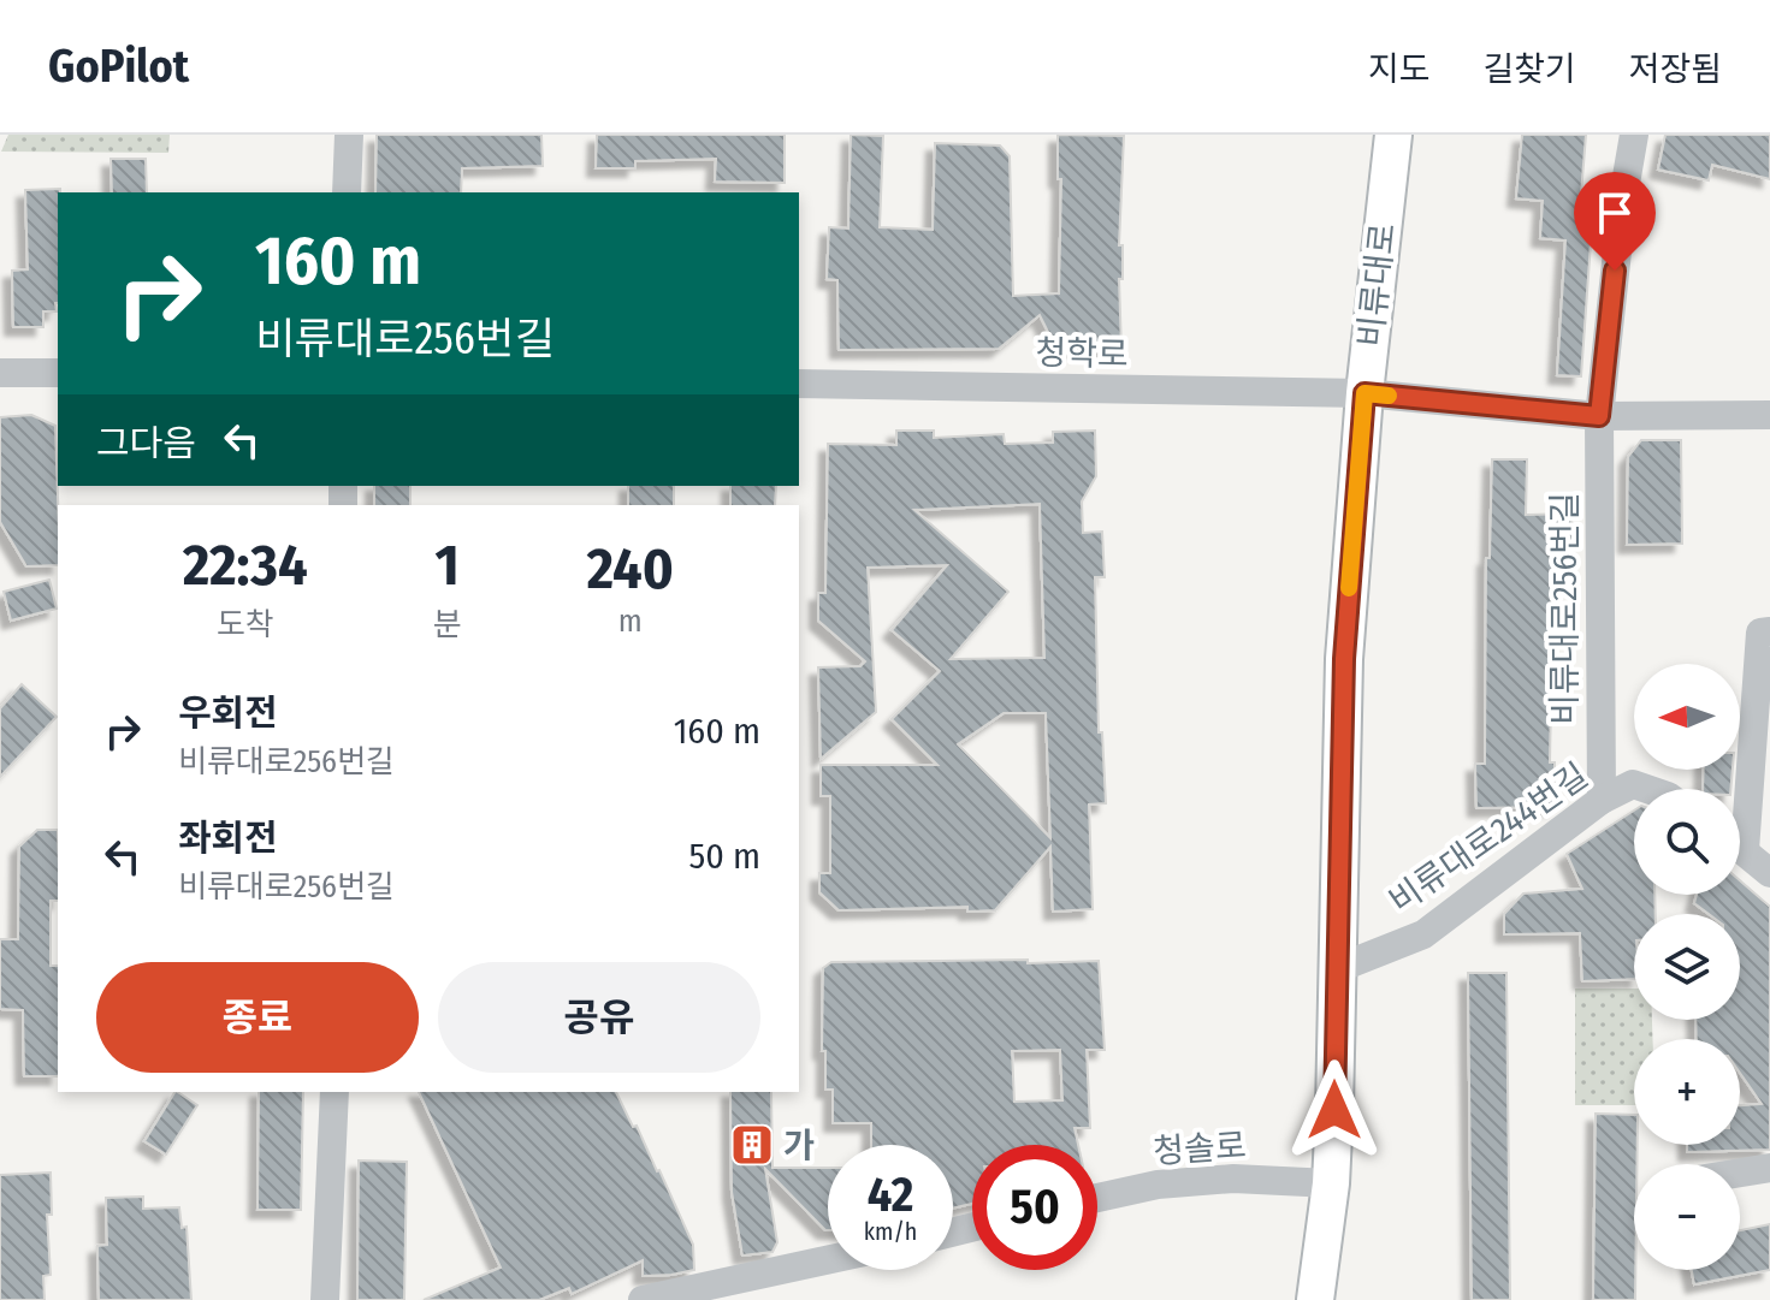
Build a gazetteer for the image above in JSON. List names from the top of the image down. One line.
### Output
{"streets":{"main road":["비류대로"],"street":["청학로","비류대로256번길","비류대로244번길","청솔로"]},"crossings":[["비류대로","청학로"],["비류대로","비류대로244번길"],["비류대로","청솔로"],["비류대로256번길","비류대로244번길"]],"places":{"building":["가"]},"north":"left","page":{"header":"GoPilot","nav":["지도","길찾기","저장됨"],"turn":["160 m","비류대로256번길"],"then":"그다음","eta":["22:34","도착","1","분","240","m"],"map_buttons":["+","−"],"list":[{"name":"우회전","note":"비류대로256번길","value":"160 m"},{"name":"좌회전","note":"비류대로256번길","value":"50 m"}],"buttons":["종료","공유"],"speed":"42 km/h","limit":"50"}}
